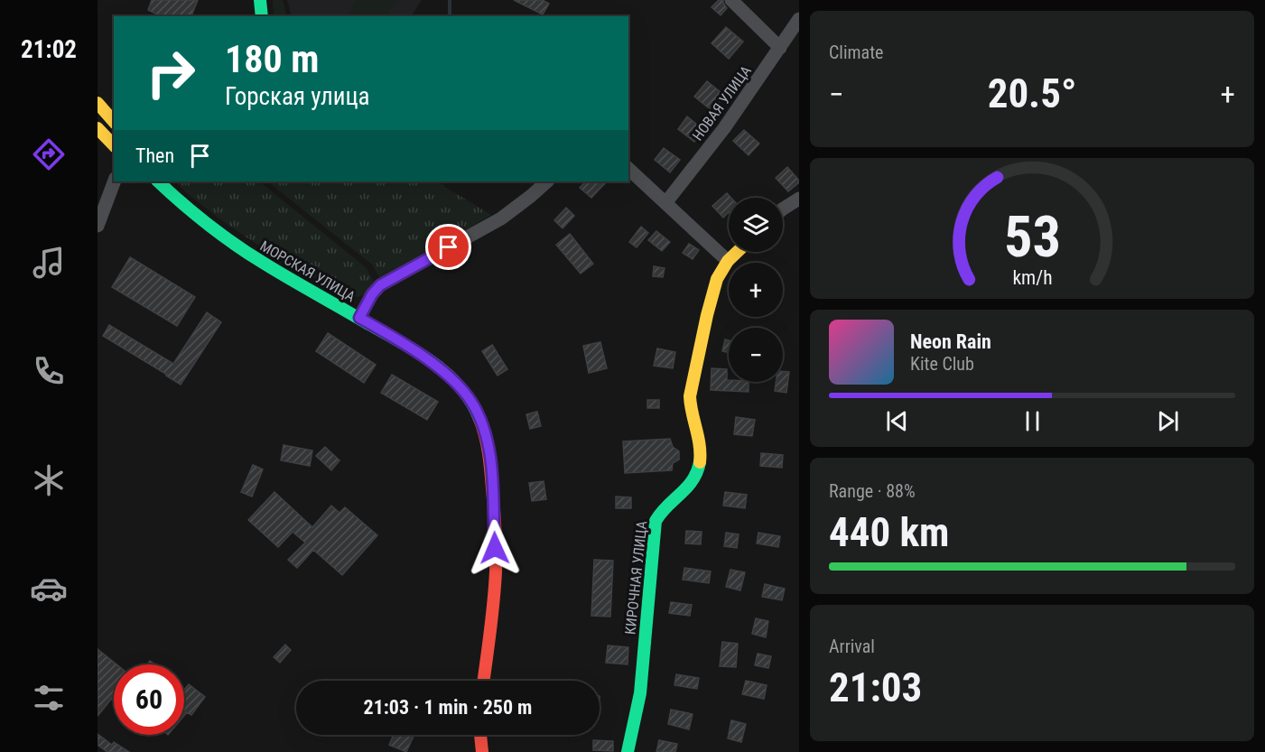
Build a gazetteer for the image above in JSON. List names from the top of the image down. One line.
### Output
{"streets":{"main road":["МОРСКАЯ УЛИЦА","КИРОЧНАЯ УЛИЦА"],"street":["НОВАЯ УЛИЦА"]},"page":{"tabs":"21:02","tile":["Climate",["Range · 88%","440 km"],["Arrival","21:03"]],"turn":["180 m","Горская улица"],"heat":["−","20.5°","+"],"then":"Then","map_buttons":["+","−"],"song":["Neon Rain","Kite Club"],"limit":"60","trip":"21:03 · 1 min · 250 m","gauge":["53","km/h"]}}
